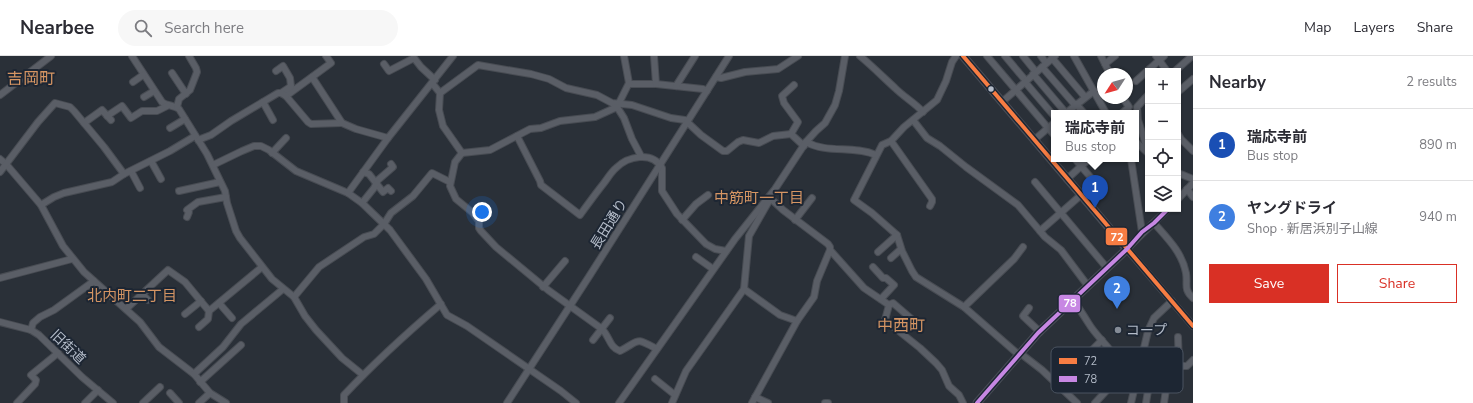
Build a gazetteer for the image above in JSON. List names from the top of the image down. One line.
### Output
{"streets":{"street":["長田通り","旧街道"]},"districts":["吉岡町","中筋町一丁目","北内町二丁目","中西町"],"places":["コープ"],"lines":["transit line 72","transit line 78"],"legend":["72","78"],"north":"bottom left","page":{"header":"Nearbee","search":"Search here","nav":["Map","Layers","Share"],"heading":["Nearby","2 results"],"map_buttons":["+","−"],"list":[{"mark":"1","name":"瑞応寺前","note":"Bus stop","value":"890 m"},{"mark":"2","name":"ヤングドライ","note":"Shop · 新居浜別子山線","value":"940 m"}],"popup":["瑞応寺前","Bus stop"],"pins":["1","2"],"buttons":["Save","Share"]}}
